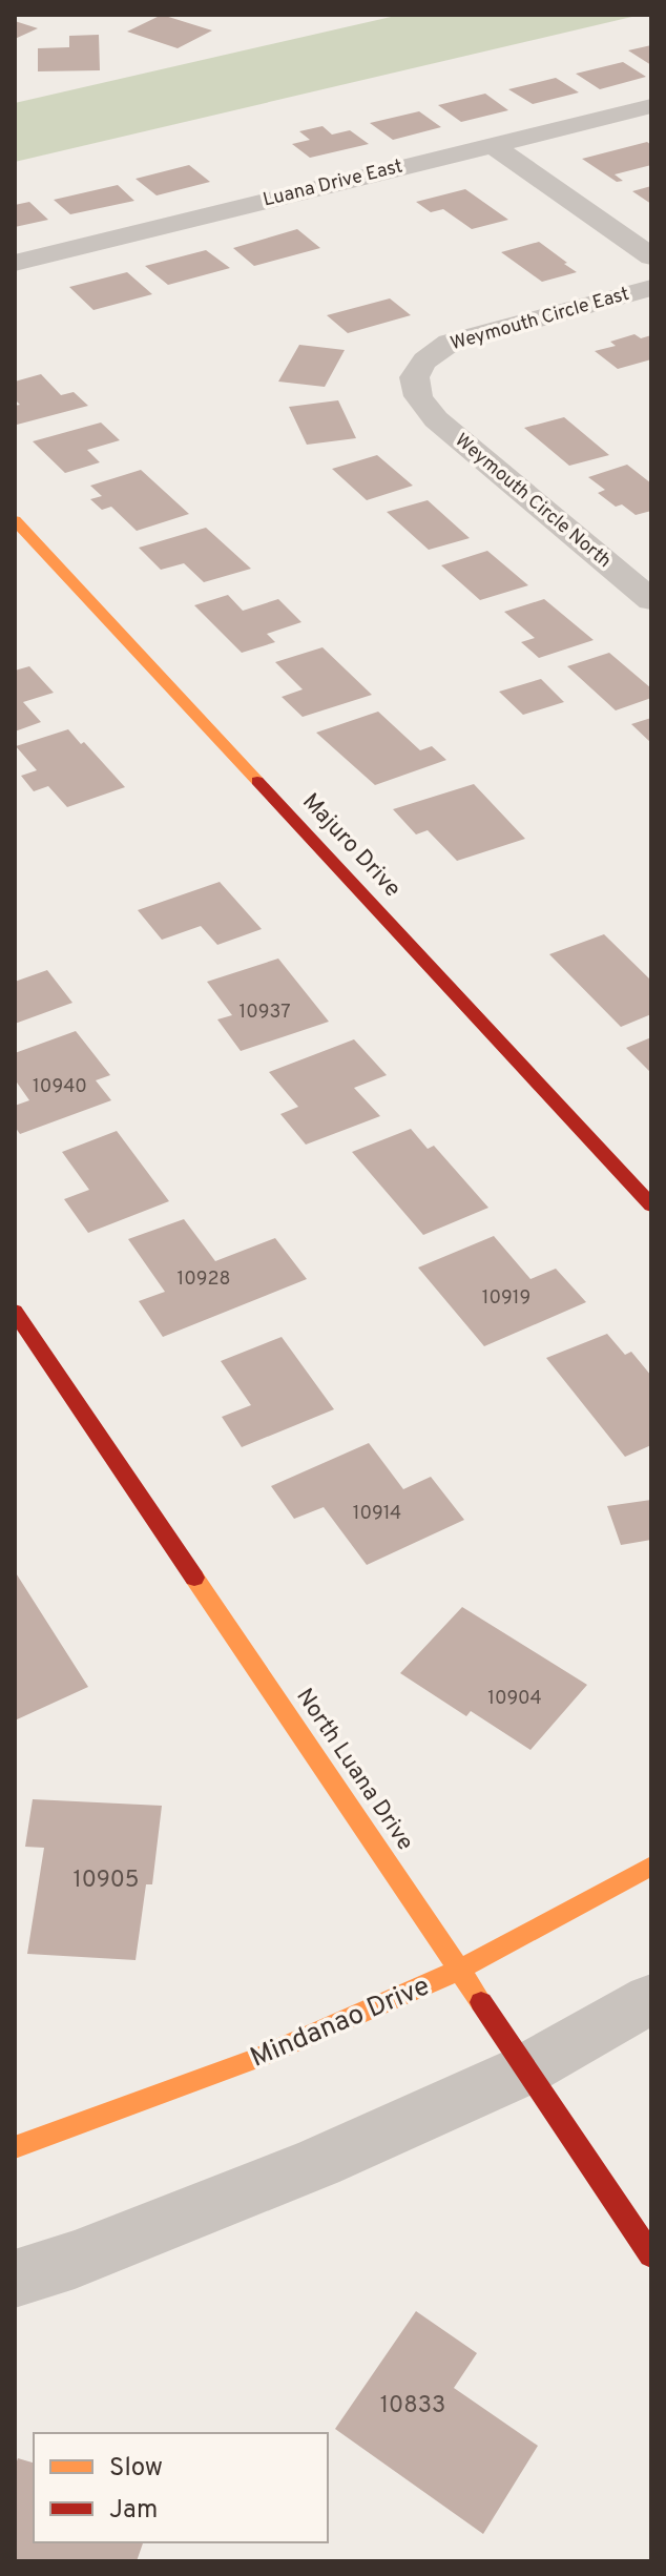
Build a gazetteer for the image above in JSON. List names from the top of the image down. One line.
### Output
{"streets":{"street":["Luana Drive East","Weymouth Circle East","Weymouth Circle North","Majuro Drive","North Luana Drive","Mindanao Drive"]},"crossings":[["Weymouth Circle East","Weymouth Circle North"],["North Luana Drive","Mindanao Drive"]],"house_numbers":["10937","10940","10928","10919","10914","10904","10905","10833"],"legend":["Slow","Jam"]}
